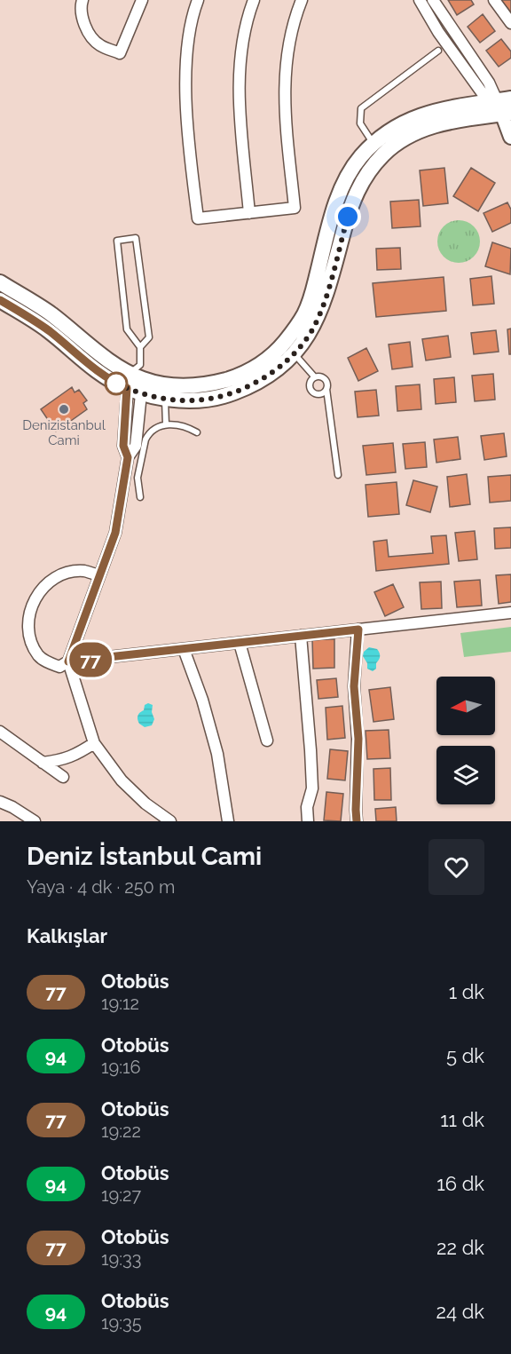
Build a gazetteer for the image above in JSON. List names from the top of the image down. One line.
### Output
{"places":["Denizistanbul Cami"],"lines":["bus line 77"],"north":"left","page":{"on_map":"77","heading":[["Deniz İstanbul Cami","Yaya · 4 dk · 250 m"],"Kalkışlar"],"list":[{"mark":"77","name":"Otobüs","note":"19:12","value":"1 dk"},{"mark":"94","name":"Otobüs","note":"19:16","value":"5 dk"},{"mark":"77","name":"Otobüs","note":"19:22","value":"11 dk"},{"mark":"94","name":"Otobüs","note":"19:27","value":"16 dk"},{"mark":"77","name":"Otobüs","note":"19:33","value":"22 dk"},{"mark":"94","name":"Otobüs","note":"19:35","value":"24 dk"}]}}
